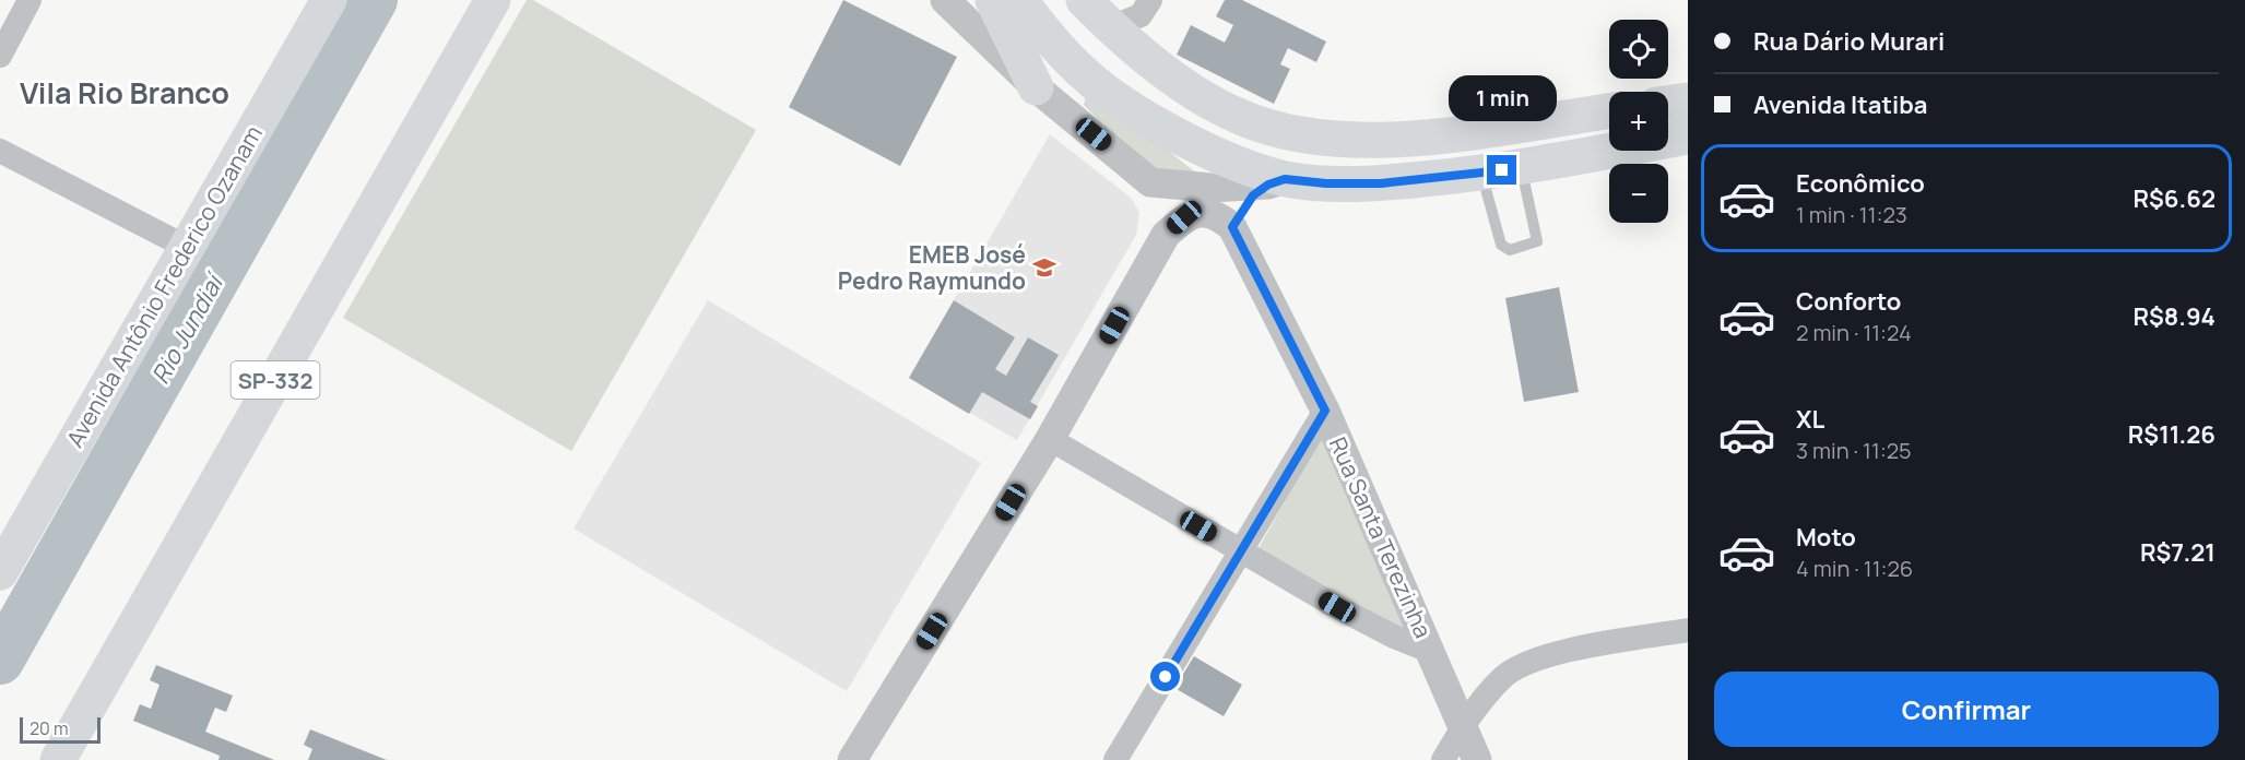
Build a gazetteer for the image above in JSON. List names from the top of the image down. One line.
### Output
{"streets":{"main road":["Avenida Antônio Frederico Ozanam","SP-332"],"street":["Rua Santa Terezinha"]},"districts":["Vila Rio Branco"],"water":["Rio Jundiaí"],"places":{"school or university":["EMEB José Pedro Raymundo"]},"scale_bar":"20 m","page":{"banner":["Rua Dário Murari","Avenida Itatiba"],"map_buttons":["+","−"],"bubble":"1 min","list":[{"name":"Econômico","note":"1 min · 11:23","value":"R$6.62"},{"name":"Conforto","note":"2 min · 11:24","value":"R$8.94"},{"name":"XL","note":"3 min · 11:25","value":"R$11.26"},{"name":"Moto","note":"4 min · 11:26","value":"R$7.21"}],"buttons":"Confirmar","scale":"20 m"}}
